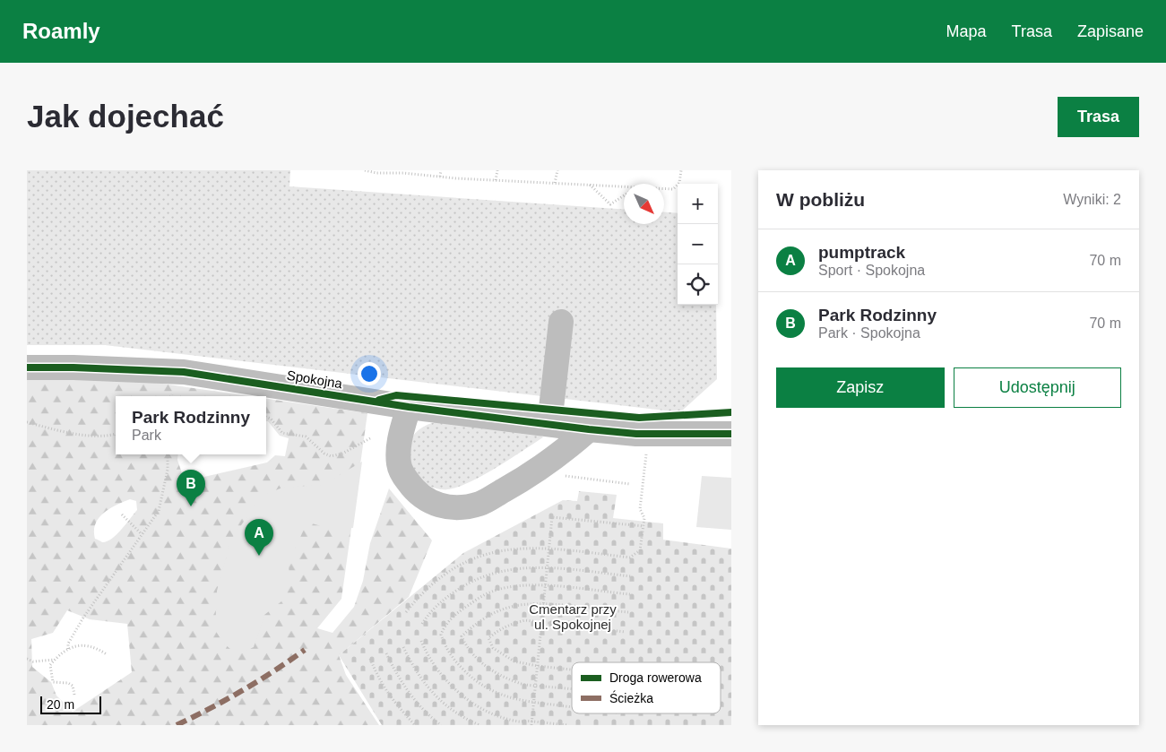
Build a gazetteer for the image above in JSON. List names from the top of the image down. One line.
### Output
{"streets":{"street":["Spokojna"]},"parks":["Cmentarz przy ul. Spokojnej"],"legend":["Droga rowerowa","Ścieżka"],"scale_bar":"20 m","north":"bottom right","page":{"header":"Roamly","nav":["Mapa","Trasa","Zapisane"],"buttons":["Trasa",["Zapisz","Udostępnij"]],"title":"Jak dojechać","heading":["W pobliżu","Wyniki: 2"],"map_buttons":["+","−"],"list":[{"mark":"A","name":"pumptrack","note":"Sport · Spokojna","value":"70 m"},{"mark":"B","name":"Park Rodzinny","note":"Park · Spokojna","value":"70 m"}],"popup":["Park Rodzinny","Park"],"pins":["B","A"],"scale":"20 m"}}
